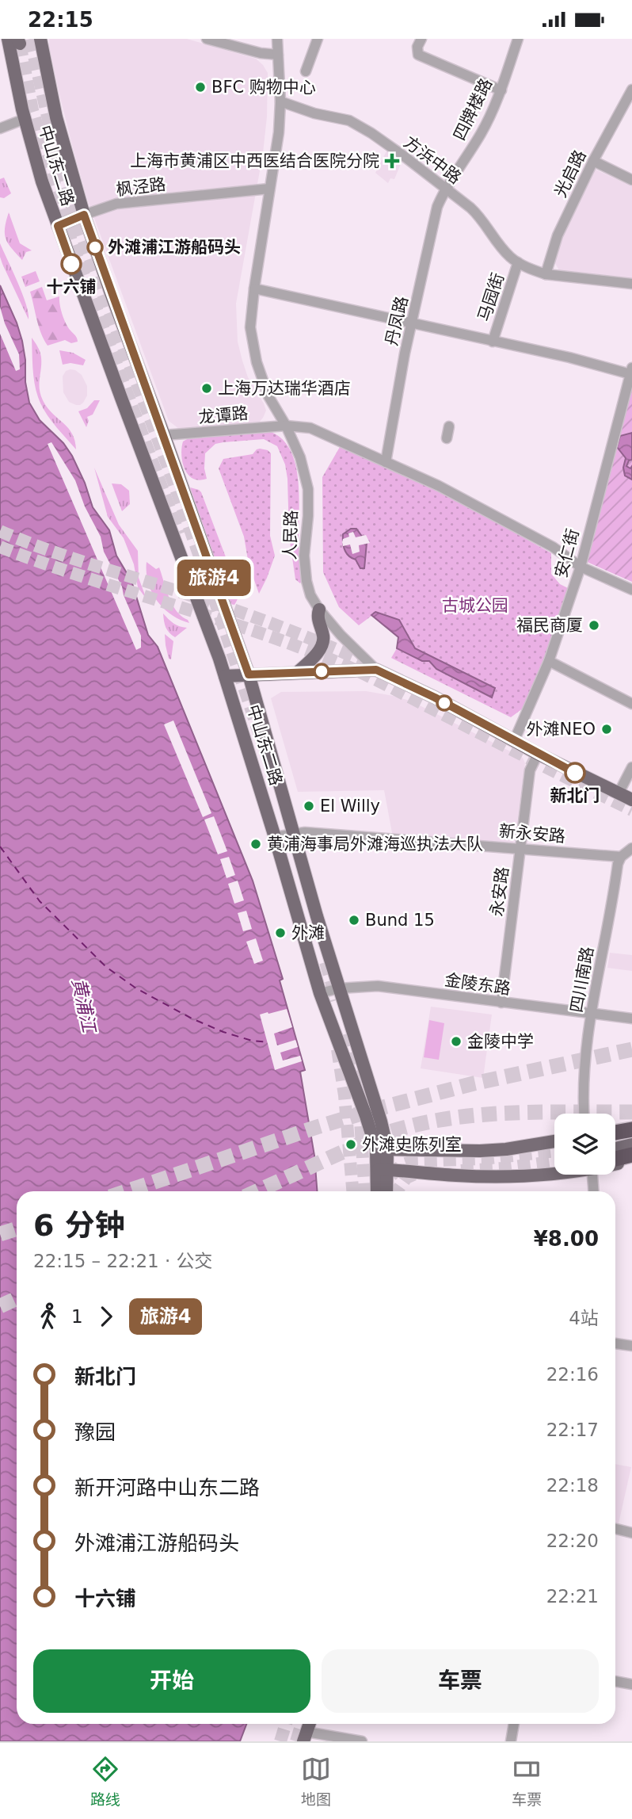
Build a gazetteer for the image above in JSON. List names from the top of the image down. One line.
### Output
{"streets":{"main road":["中山东二路","人民路"],"street":["四牌楼路","方浜中路","光启路","枫泾路","马园街","丹凤路","龙谭路","安仁街","新永安路","永安路","四川南路","金陵东路"]},"crossings":[["四牌楼路","方浜中路"],["四牌楼路","丹凤路"],["方浜中路","光启路"],["方浜中路","马园街"],["方浜中路","丹凤路"],["方浜中路","人民路"],["中山东二路","枫泾路"],["中山东二路","龙谭路"],["中山东二路","新永安路"],["中山东二路","金陵东路"],["枫泾路","人民路"],["丹凤路","龙谭路"],["龙谭路","人民路"],["龙谭路","安仁街"],["人民路","安仁街"],["人民路","永安路"],["新永安路","永安路"],["新永安路","四川南路"],["永安路","金陵东路"],["四川南路","金陵东路"]],"water":["黄浦江"],"parks":["古城公园"],"places":{"other":["BFC 购物中心","外滩浦江游船码头","十六铺","上海万达瑞华酒店","福民商厦","外滩NEO","新北门","El Willy","黄浦海事局外滩海巡执法大队","Bund 15","外滩","金陵中学","外滩史陈列室"],"health":["上海市黄浦区中西医结合医院分院"]},"lines":["bus line 旅游4"],"page":{"status":"22:15","on_map":"旅游4","heading":["6 分钟","22:15 – 22:21 · 公交","¥8.00"],"legs":["1","旅游4","4站"],"list":[{"name":"新北门","value":"22:16"},{"name":"豫园","value":"22:17"},{"name":"新开河路中山东二路","value":"22:18"},{"name":"外滩浦江游船码头","value":"22:20"},{"name":"十六铺","value":"22:21"}],"buttons":["开始","车票"],"tabs":["路线","地图","车票"]}}
